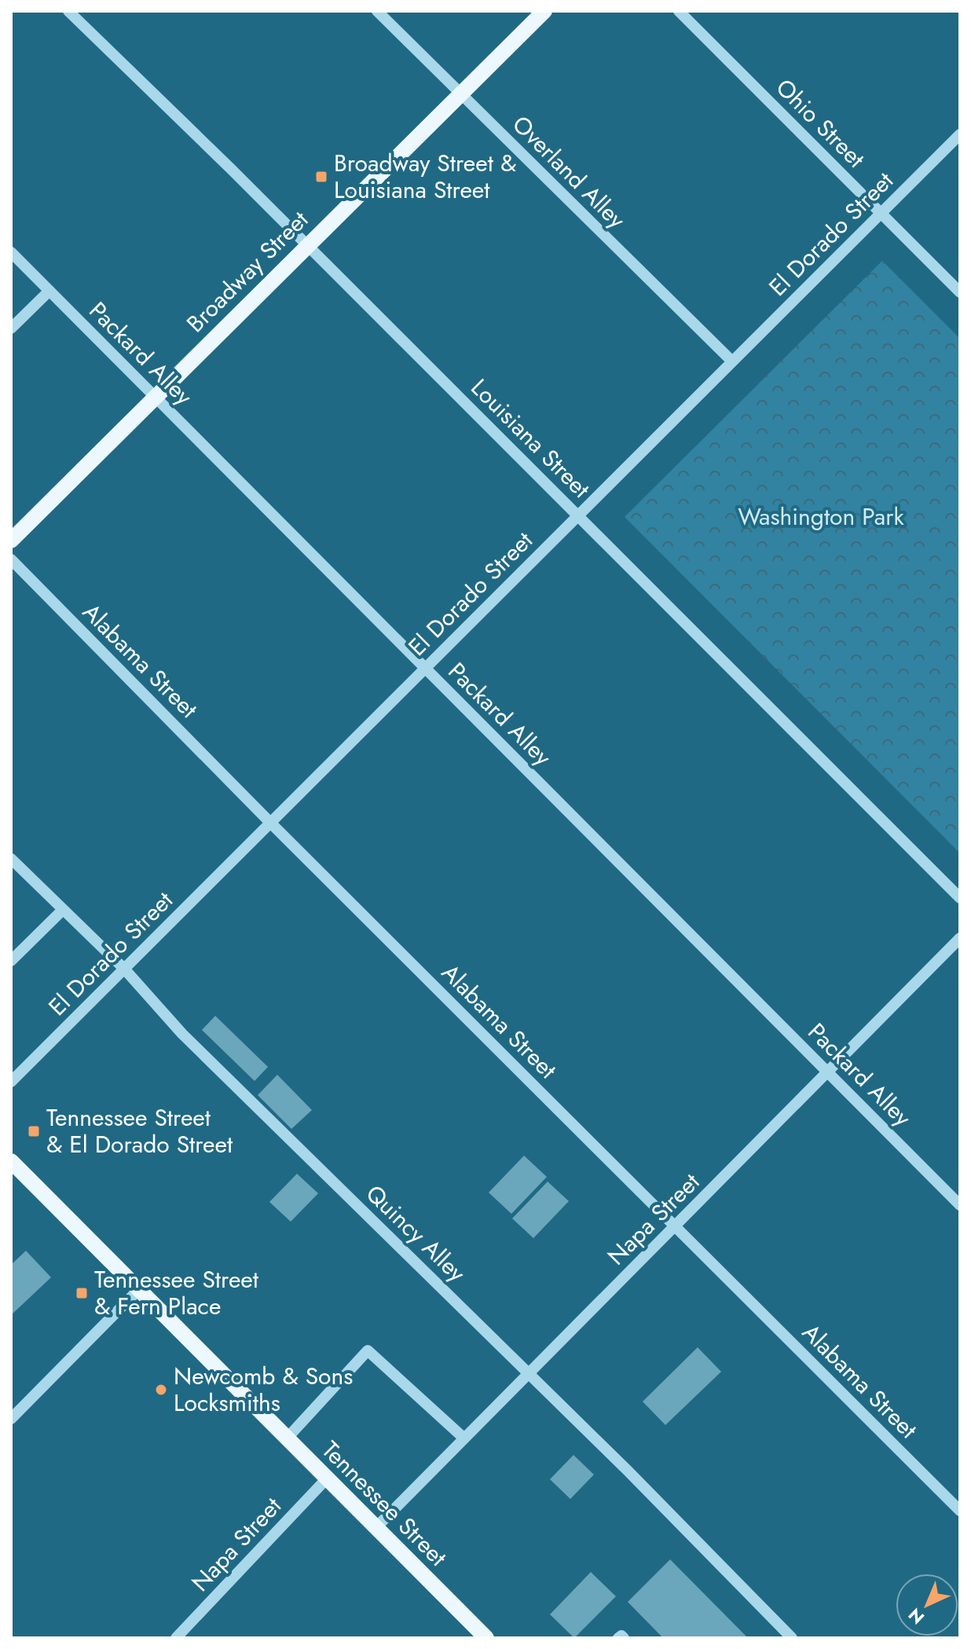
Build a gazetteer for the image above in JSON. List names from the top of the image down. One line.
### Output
{"streets":{"main road":["Broadway Street","Tennessee Street"],"street":["Ohio Street","Overland Alley","El Dorado Street","Packard Alley","Louisiana Street","Alabama Street","Napa Street","Quincy Alley"]},"crossings":[["Ohio Street","El Dorado Street"],["Overland Alley","El Dorado Street"],["Overland Alley","Broadway Street"],["El Dorado Street","Packard Alley"],["El Dorado Street","Louisiana Street"],["El Dorado Street","Alabama Street"],["El Dorado Street","Quincy Alley"],["Broadway Street","Packard Alley"],["Broadway Street","Louisiana Street"],["Packard Alley","Napa Street"],["Alabama Street","Napa Street"],["Napa Street","Quincy Alley"],["Napa Street","Tennessee Street"]],"parks":["Washington Park"],"places":{"transit":["Broadway Street & Louisiana Street","Tennessee Street & El Dorado Street","Tennessee Street & Fern Place"],"other":["Newcomb & Sons Locksmiths"]},"north":"bottom left"}
